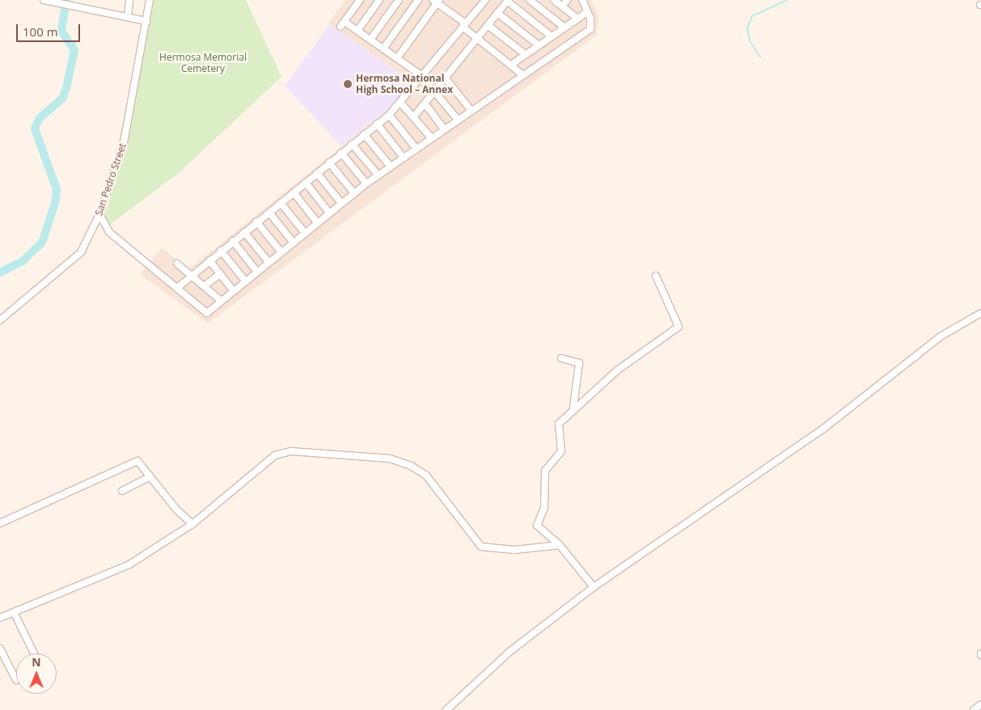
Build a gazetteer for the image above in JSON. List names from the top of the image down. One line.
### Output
{"streets":{"street":["San Pedro Street"]},"parks":["Hermosa Memorial Cemetery"],"places":["Hermosa National High School – Annex"],"scale_bar":"100 m","north":"top"}
